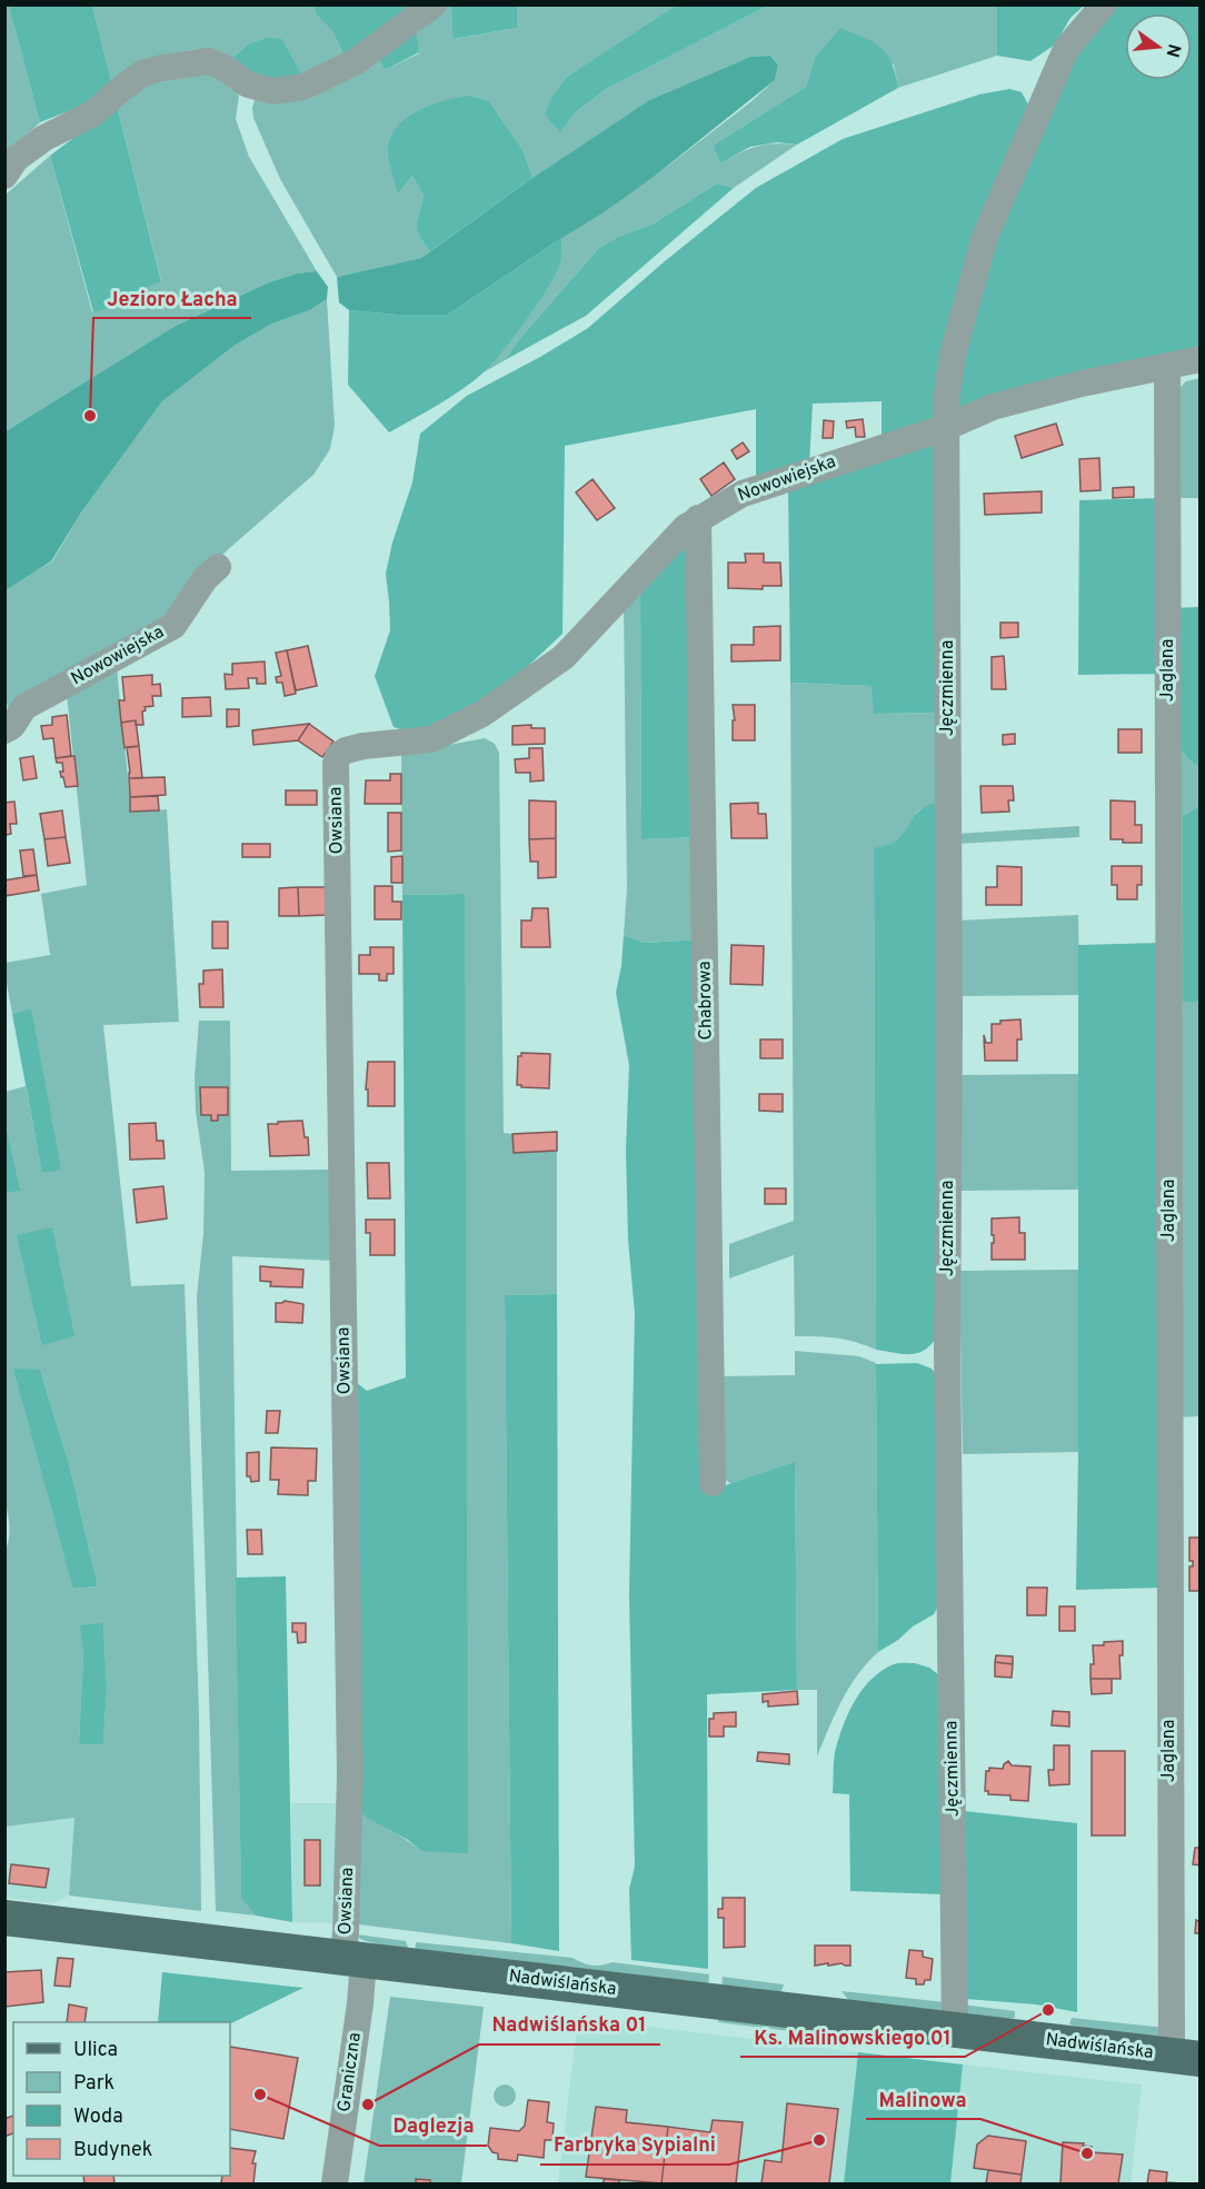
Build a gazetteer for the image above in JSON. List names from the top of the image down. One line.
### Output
{"streets":{"main road":["Nadwiślańska"],"street":["Nowowiejska","Jaglana","Jęczmienna","Owsiana","Chabrowa","Graniczna"]},"crossings":[["Nowowiejska","Jaglana"],["Nowowiejska","Jęczmienna"],["Nowowiejska","Owsiana"],["Nowowiejska","Chabrowa"],["Jaglana","Nadwiślańska"],["Jęczmienna","Nadwiślańska"],["Owsiana","Nadwiślańska"],["Owsiana","Graniczna"],["Nadwiślańska","Graniczna"]],"places":["Jezioro Łacha","Ks. Malinowskiego 01","Daglezja","Nadwiślańska 01","Farbryka Sypialni","Malinowa"],"legend":["Ulica","Park","Woda","Budynek"],"north":"right"}
